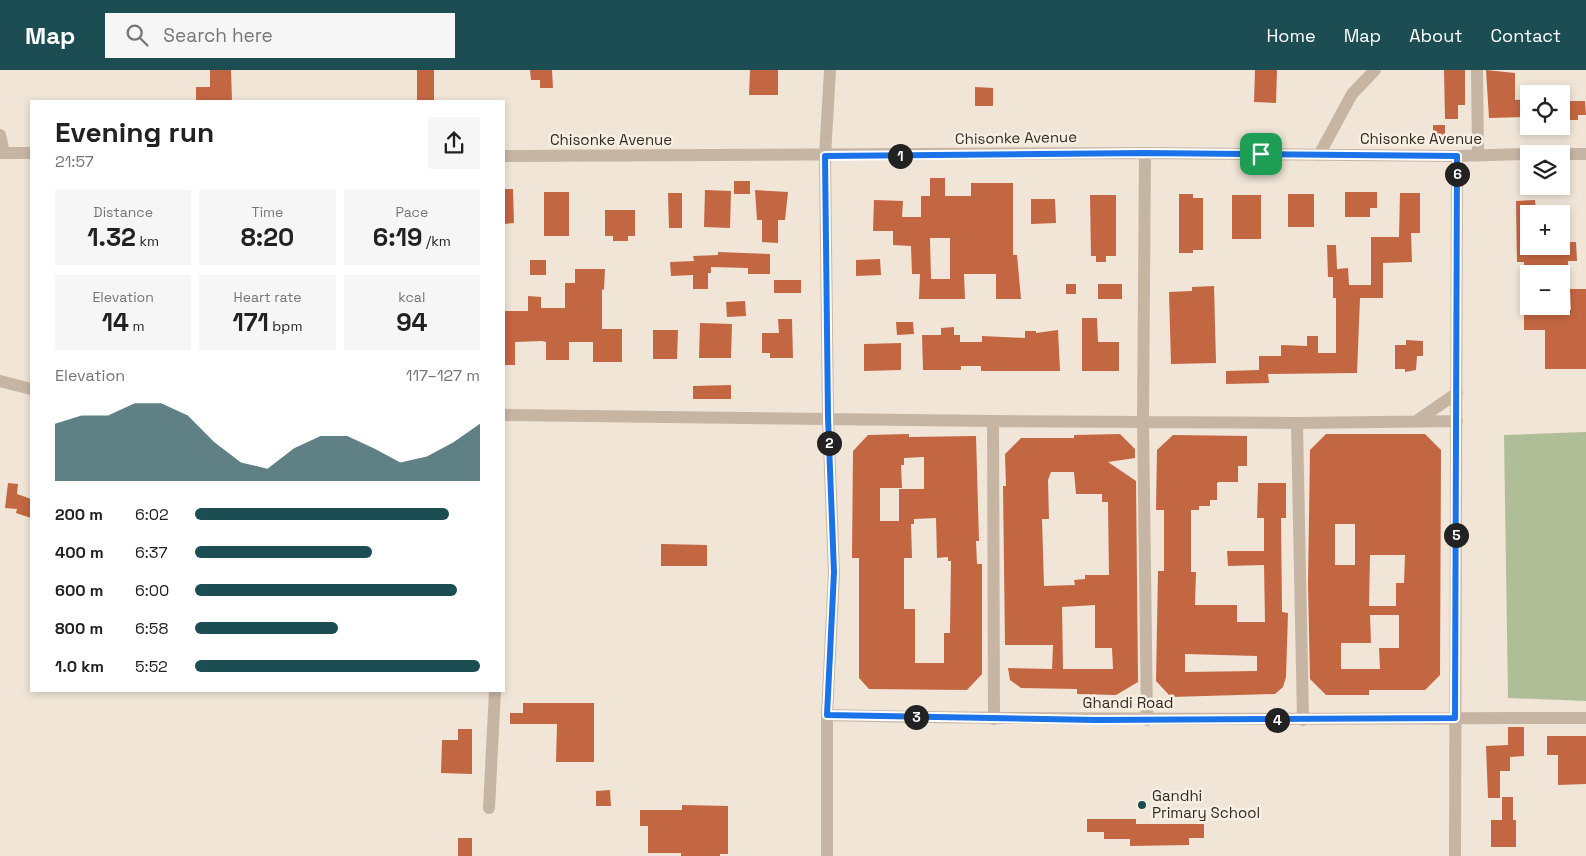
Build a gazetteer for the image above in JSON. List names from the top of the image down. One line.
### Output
{"streets":{"street":["Chisonke Avenue","Ghandi Road"]},"places":["Gandhi Primary School"],"page":{"header":"Map","search":"Search here","nav":["Home","Map","About","Contact"],"map_buttons":["+","−"],"heading":["Evening run","21:57"],"pins":["1","6","2","5","3","4"],"stats":[["Distance","1.32 km"],["Time","8:20"],["Pace","6:19 /km"],["Elevation","14 m"],["Heart rate","171 bpm"],["kcal","94"]],"chart":["Elevation","117–127 m"],"list":[{"name":"200 m","note":"6:02"},{"name":"400 m","note":"6:37"},{"name":"600 m","note":"6:00"},{"name":"800 m","note":"6:58"},{"name":"1.0 km","note":"5:52"}]}}
